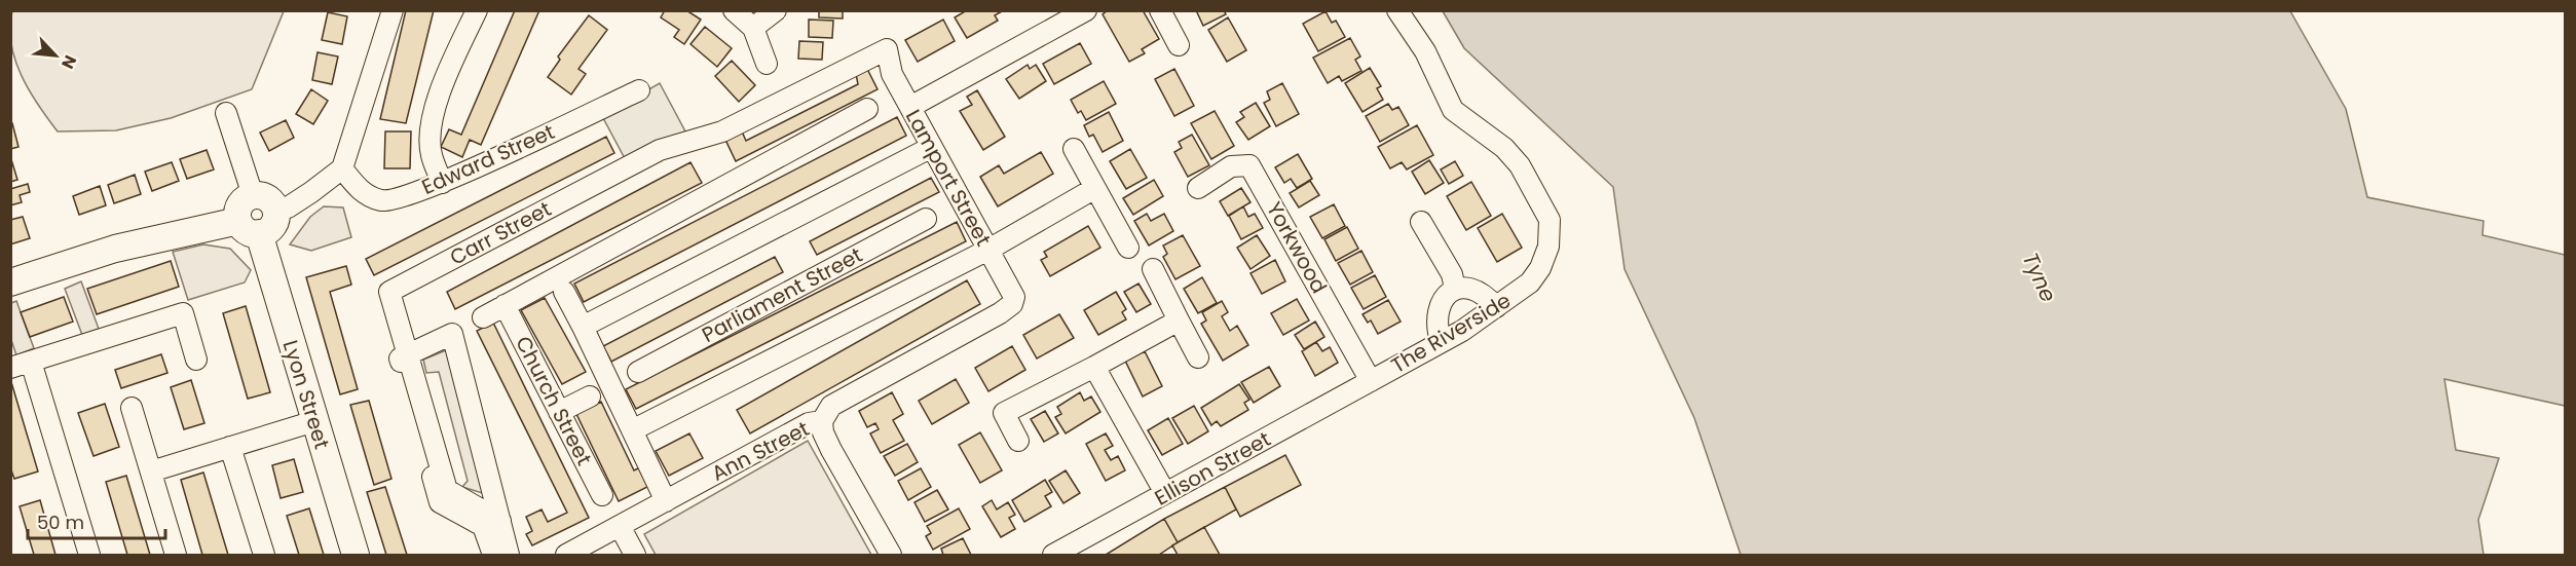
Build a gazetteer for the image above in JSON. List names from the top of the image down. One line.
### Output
{"streets":{"main road":["Lyon Street"],"street":["Edward Street","Lamport Street","Carr Street","Yorkwood","Parliament Street","The Riverside","Church Street","Ann Street","Ellison Street"]},"crossings":[["Lamport Street","Carr Street"],["Lamport Street","Ann Street"],["Yorkwood","The Riverside"],["Yorkwood","Ellison Street"],["The Riverside","Ellison Street"]],"water":["Tyne"],"scale_bar":"50 m","north":"bottom right"}
